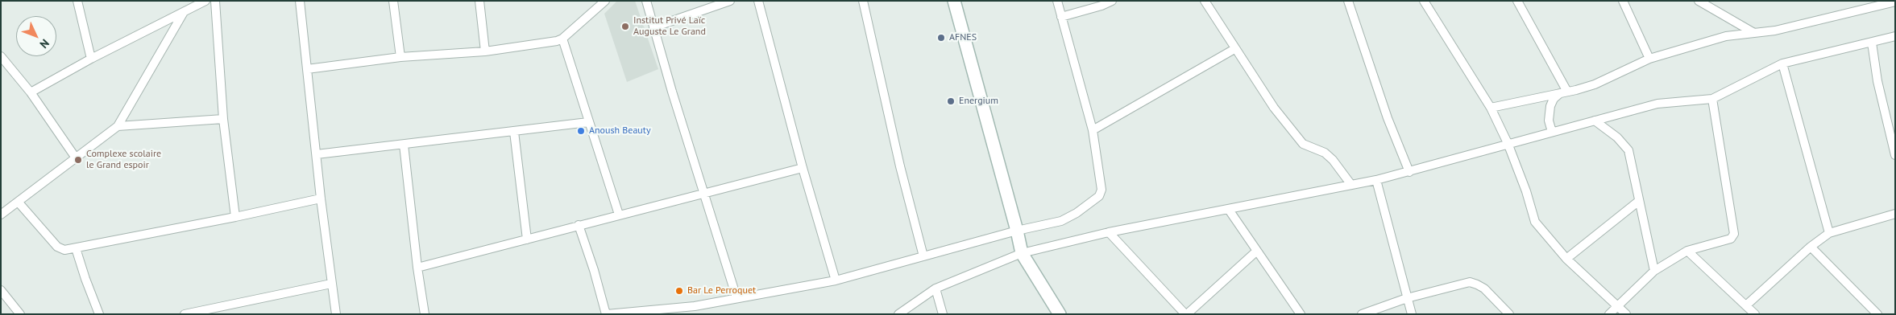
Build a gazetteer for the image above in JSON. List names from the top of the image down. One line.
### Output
{"places":["Institut Privé Laïc Auguste Le Grand","AFNES","Energium","Anoush Beauty","Complexe scolaire le Grand espoir","Bar Le Perroquet"],"north":"bottom right"}
